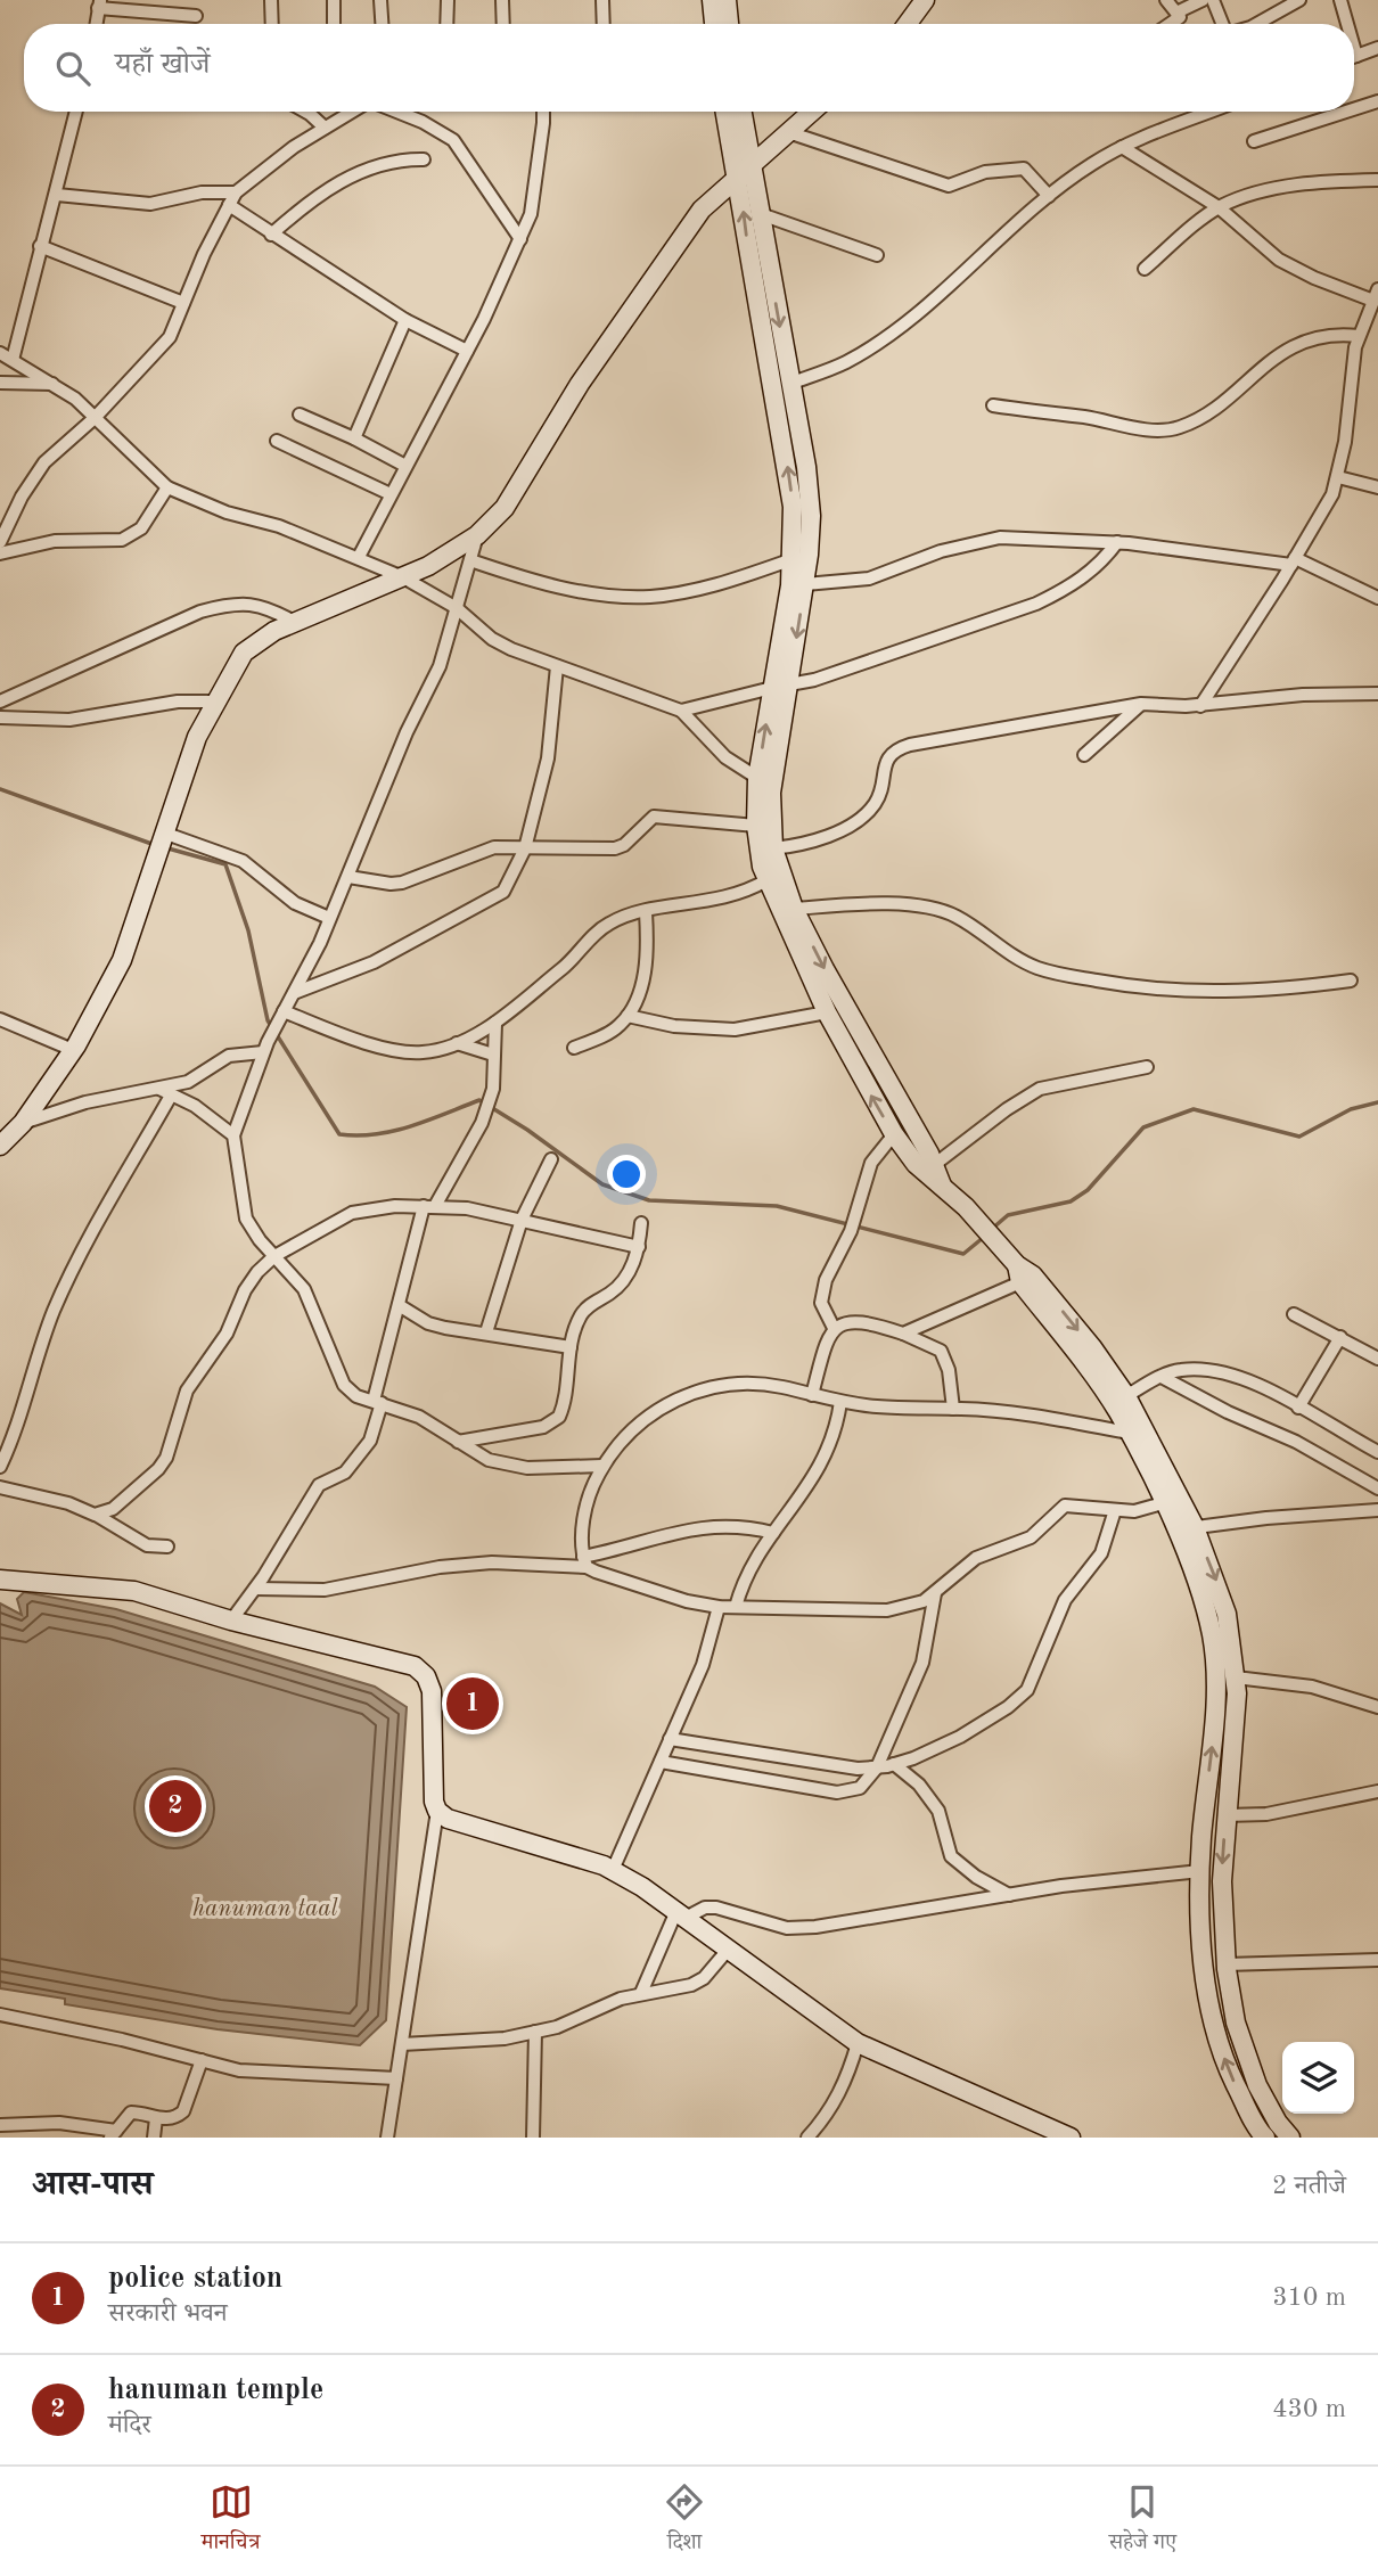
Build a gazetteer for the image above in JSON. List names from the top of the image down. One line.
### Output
{"water":["hanuman taal"],"page":{"search":"यहाँ खोजें","pins":["1","2"],"heading":["आस-पास","2 नतीजे"],"list":[{"mark":"1","name":"police station","note":"सरकारी भवन","value":"310 m"},{"mark":"2","name":"hanuman temple","note":"मंदिर","value":"430 m"}],"nav":["मानचित्र","दिशा","सहेजे गए"]}}
